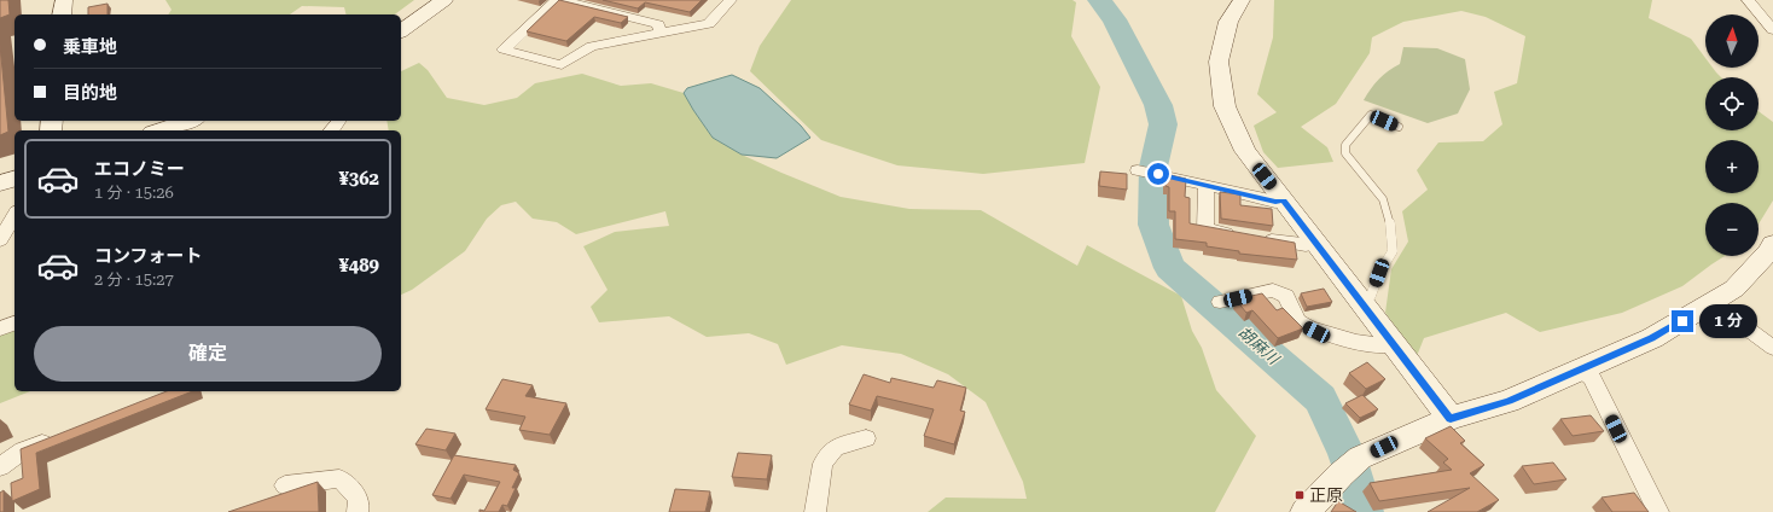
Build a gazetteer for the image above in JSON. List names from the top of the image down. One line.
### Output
{"water":["胡麻川"],"places":{"transit":["正原"]},"north":"top","page":{"map_buttons":["+","−"],"banner":["乗車地","目的地"],"list":[{"name":"エコノミー","note":"1 分 · 15:26","value":"¥362"},{"name":"コンフォート","note":"2 分 · 15:27","value":"¥489"}],"bubble":"1 分","buttons":"確定"}}
